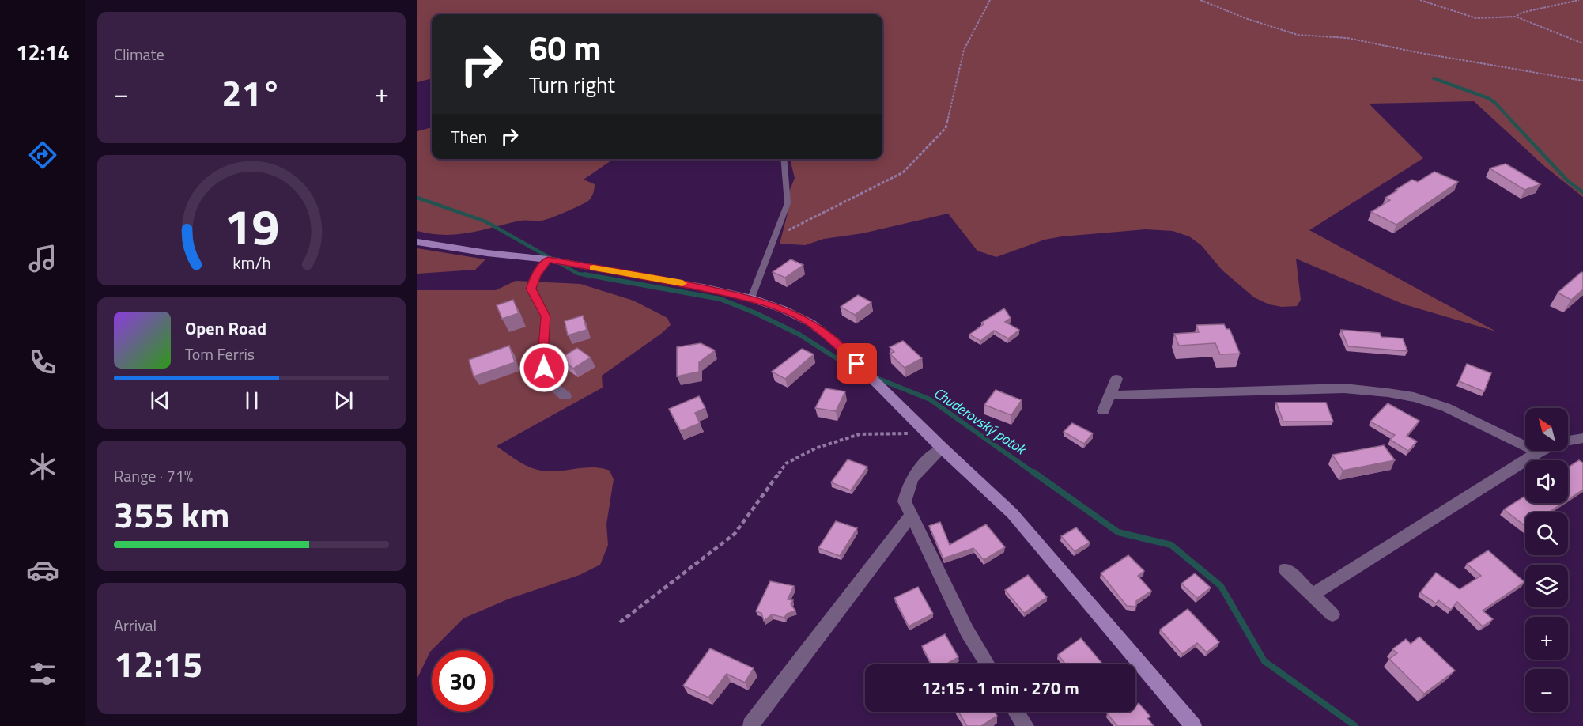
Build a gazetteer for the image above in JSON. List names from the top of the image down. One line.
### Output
{"water":["Chuderovský potok"],"north":"top left","page":{"tabs":"12:14","tile":["Climate",["Range · 71%","355 km"],["Arrival","12:15"]],"turn":["60 m","Turn right"],"heat":["−","21°","+"],"then":"Then","song":["Open Road","Tom Ferris"],"map_buttons":["+","−"],"limit":"30","trip":"12:15 · 1 min · 270 m","gauge":["19","km/h"]}}
